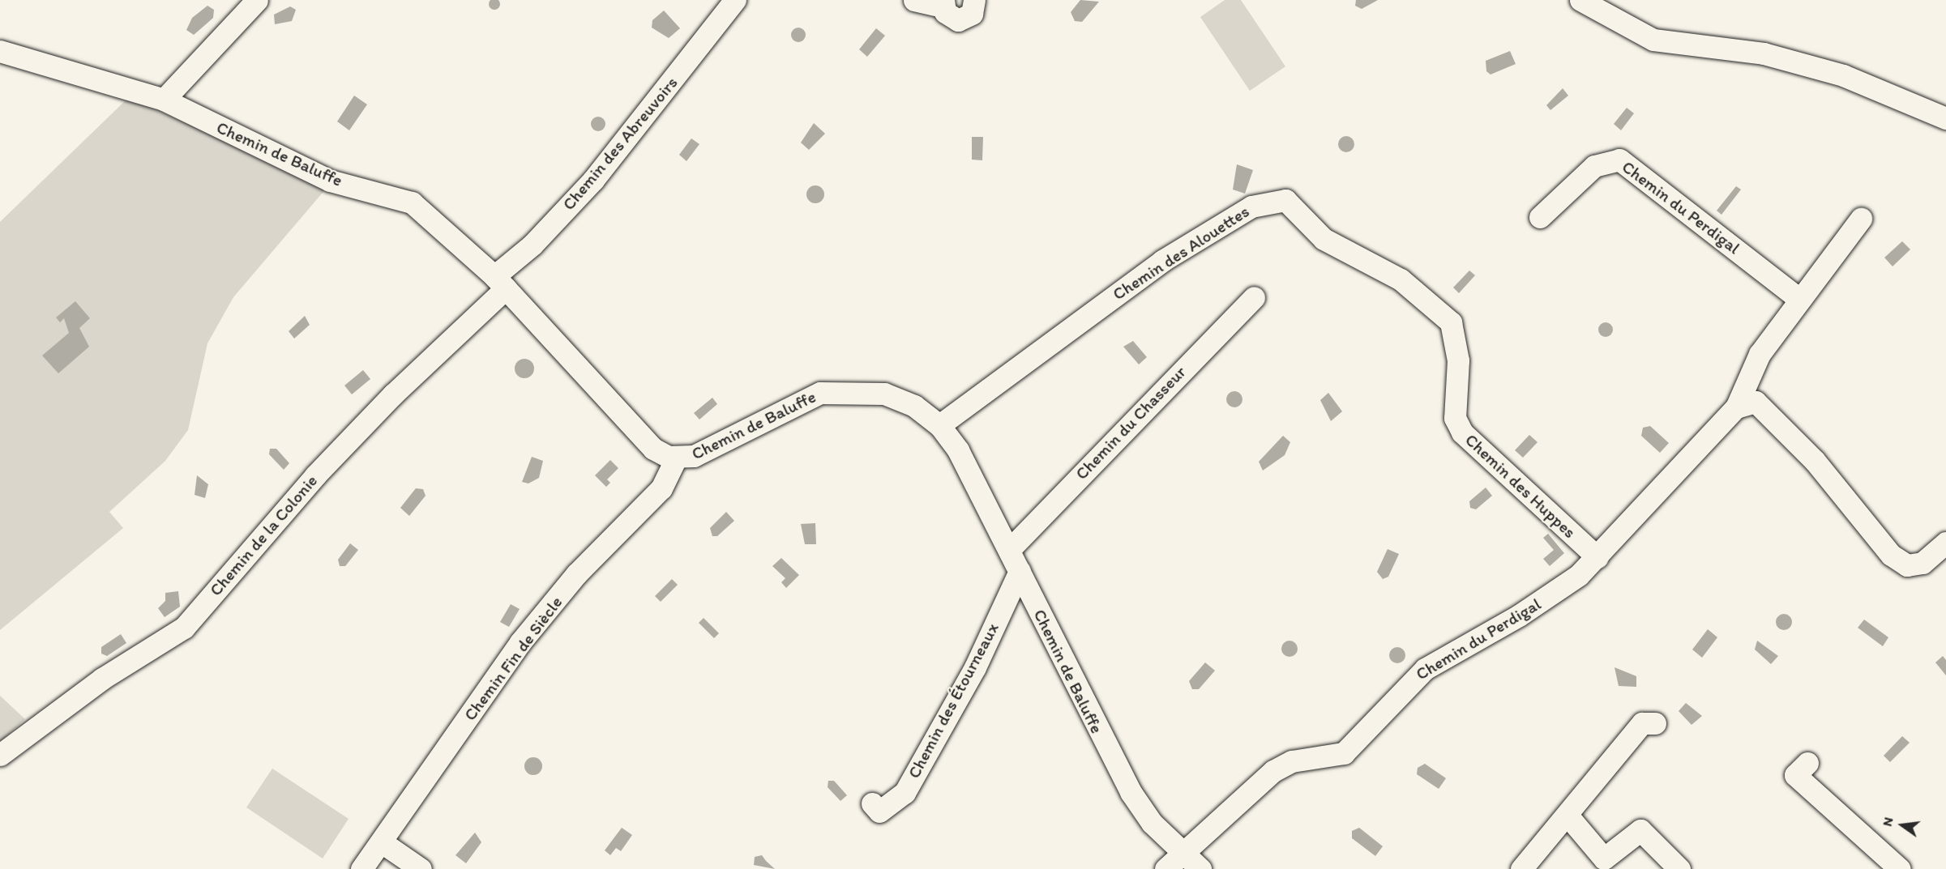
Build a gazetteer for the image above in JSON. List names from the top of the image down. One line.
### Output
{"streets":{"street":["Chemin des Abreuvoirs","Chemin de Baluffe","Chemin du Perdigal","Chemin des Alouettes","Chemin du Chasseur","Chemin des Huppes","Chemin de la Colonie","Chemin Fin de Siècle","Chemin des Étourneaux"]},"crossings":[["Chemin des Abreuvoirs","Chemin de Baluffe"],["Chemin des Abreuvoirs","Chemin de la Colonie"],["Chemin de Baluffe","Chemin du Perdigal"],["Chemin de Baluffe","Chemin des Alouettes"],["Chemin de Baluffe","Chemin du Chasseur"],["Chemin de Baluffe","Chemin de la Colonie"],["Chemin de Baluffe","Chemin Fin de Siècle"],["Chemin de Baluffe","Chemin des Étourneaux"],["Chemin du Perdigal","Chemin des Huppes"],["Chemin des Alouettes","Chemin des Huppes"]],"north":"left"}
